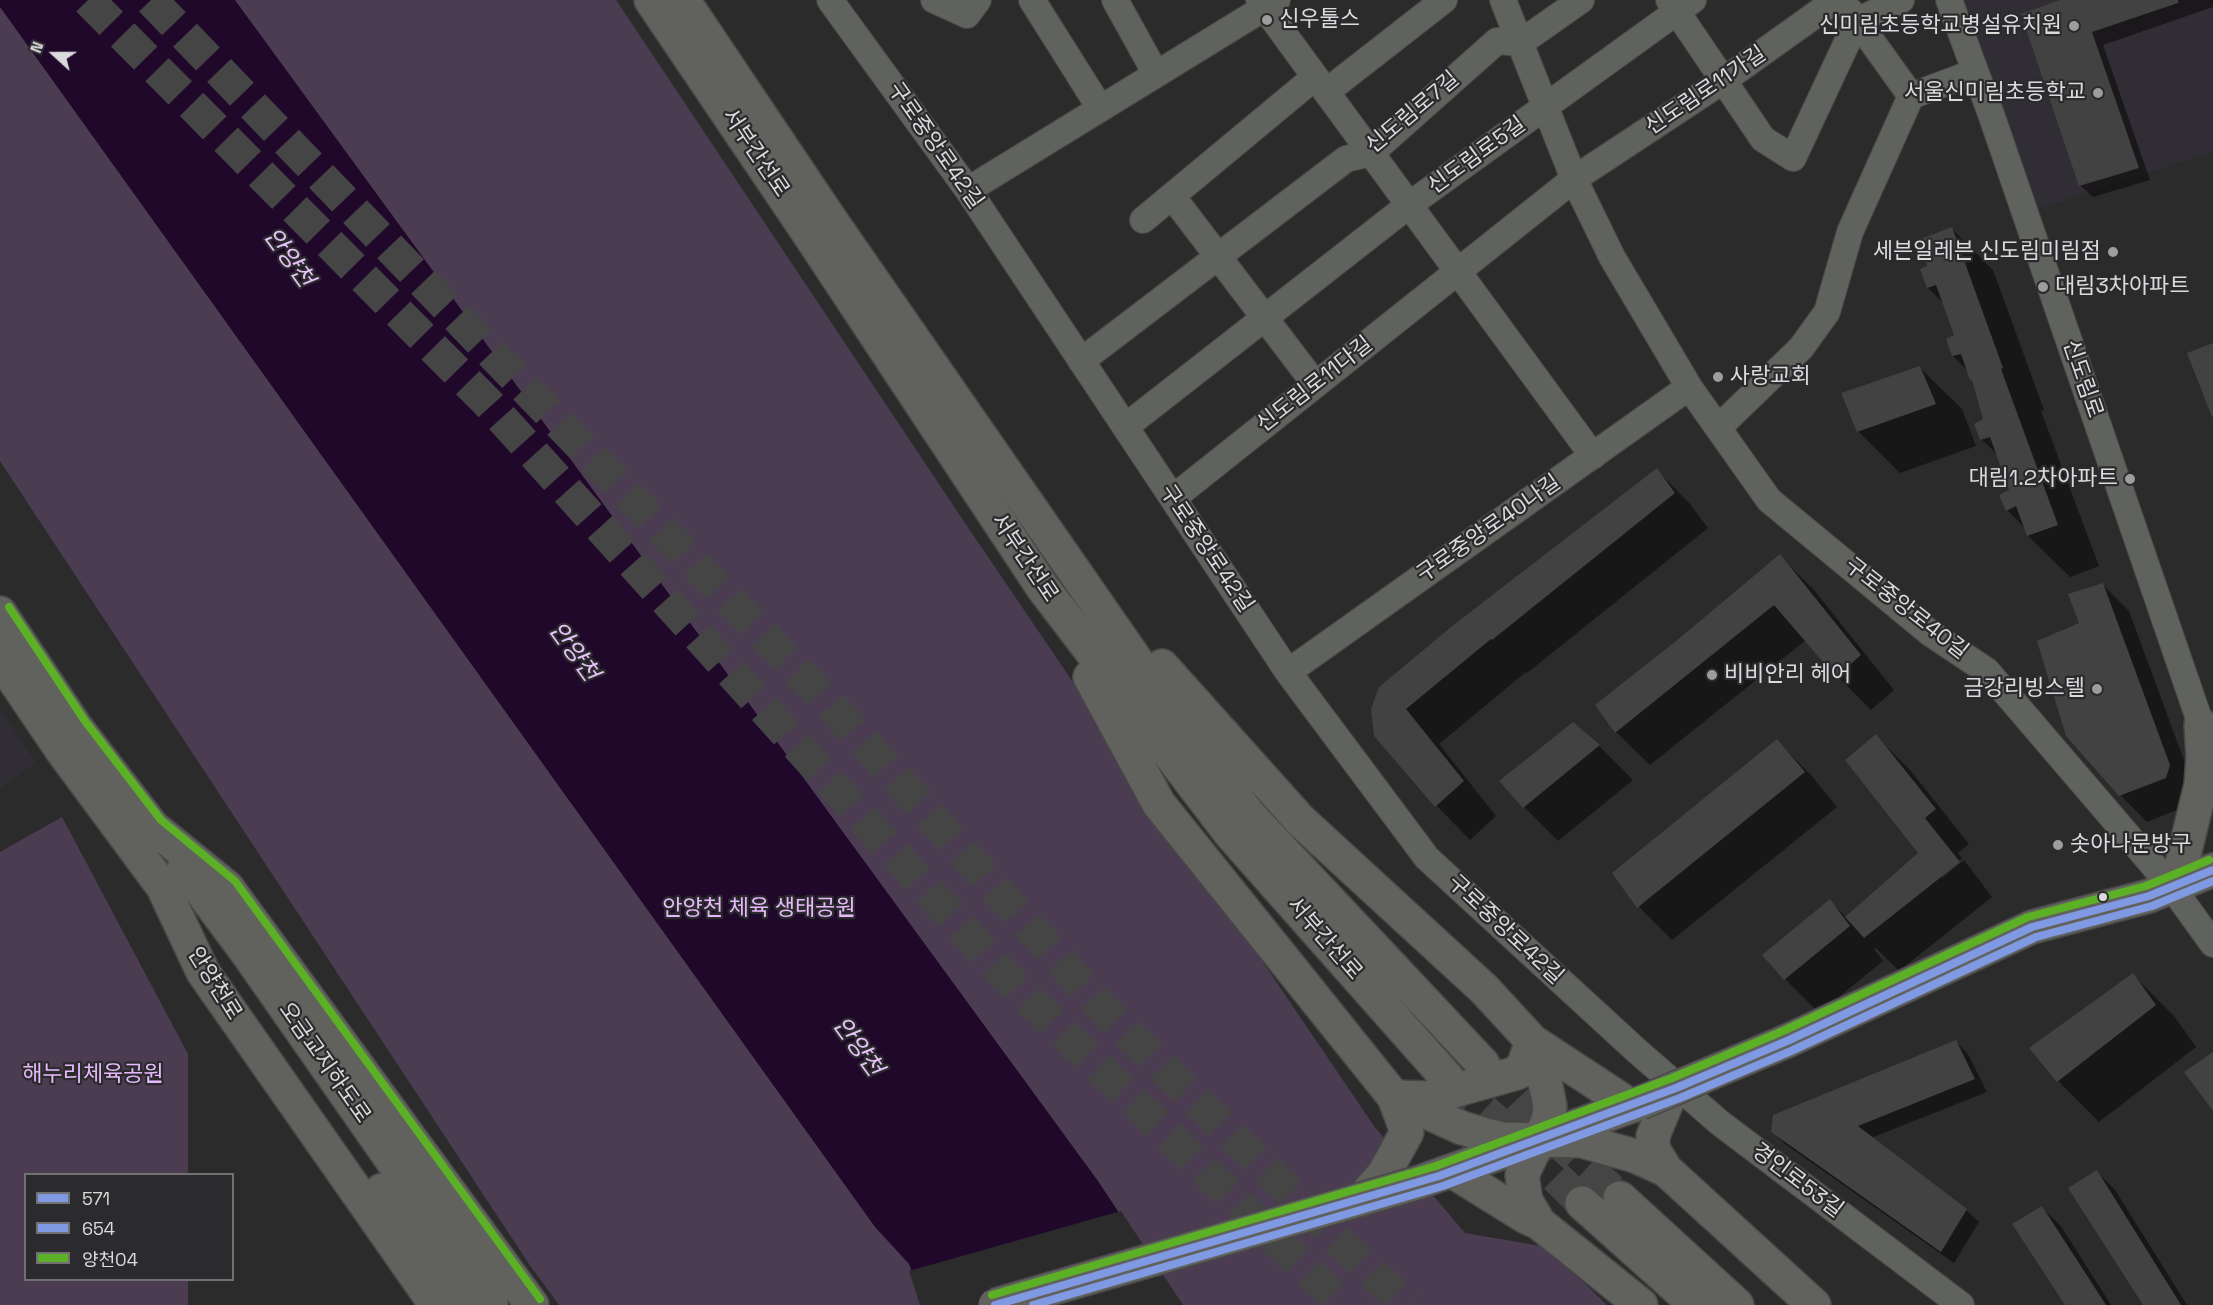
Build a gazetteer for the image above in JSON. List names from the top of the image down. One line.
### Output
{"streets":{"main road":["서부간선로","안양천로","오금교지하도로"],"street":["신도림로11가길","신도림로7길","구로중앙로42길","신도림로5길","신도림로","신도림로11다길","구로중앙로40나길","구로중앙로40길","경인로53길"]},"crossings":[["신도림로11가길","신도림로11다길"],["신도림로7길","구로중앙로42길"],["구로중앙로42길","신도림로5길"],["구로중앙로42길","신도림로11다길"],["구로중앙로42길","구로중앙로40나길"],["구로중앙로42길","경인로53길"],["구로중앙로40나길","구로중앙로40길"],["안양천로","오금교지하도로"]],"water":["안양천"],"parks":["안양천 체육 생태공원","해누리체육공원"],"places":["신우툴스","신미림초등학교병설유치원","서울신미림초등학교","세븐일레븐 신도림미림점","대림3차아파트","사랑교회","대림1.2차아파트","비비안리 헤어","금강리빙스텔","솟아나문방구"],"lines":["transit line 양천04","transit line 571","transit line 654"],"legend":["571","654","양천04"],"north":"left"}
